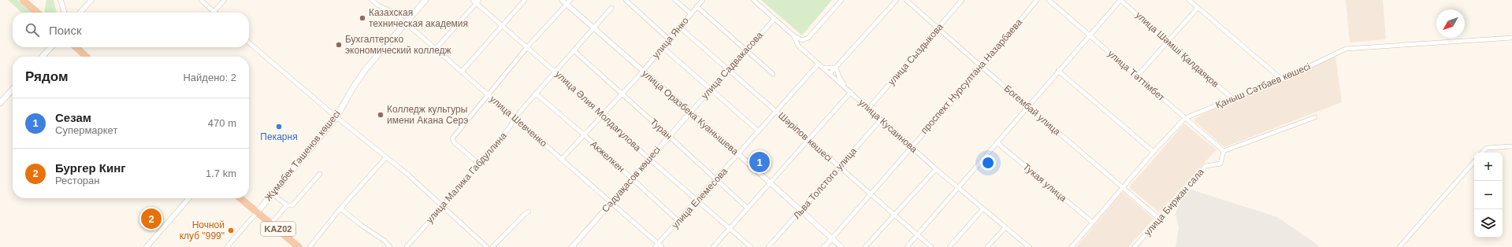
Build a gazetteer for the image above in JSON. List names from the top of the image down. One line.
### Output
{"streets":{"highway":["KАZ02"],"main road":["Жұмабек Тәшенов көшесі"],"street":["улица Янко","улица Шәмші Қалдаяқов","улица Сыздыкова","улица Садвакасова","улица Тәттімбет","проспект Нурсултана Назарбаева","Қаныш Сәтбаев көшесі","Богембай улица","улица Әлия Молдағұлова","улица Оразбека Куанышева","улица Шевченко","улица Кусаинова","Туран","Шәріпов көшесі","Акжелкен","улица Малика Габдуллина","Сәдуақасов көшесі","Тукая улица","Льва Толстого улица","улица Елемесова","улица Биржан сала"]},"crossings":[["улица Янко","улица Әлия Молдағұлова"],["улица Янко","улица Оразбека Куанышева"],["улица Янко","улица Шевченко"],["улица Янко","Туран"],["улица Янко","Шәріпов көшесі"],["улица Янко","Акжелкен"],["улица Шәмші Қалдаяқов","Қаныш Сәтбаев көшесі"],["улица Сыздыкова","Богембай улица"],["улица Сыздыкова","улица Кусаинова"],["улица Садвакасова","улица Оразбека Куанышева"],["улица Садвакасова","улица Кусаинова"],["улица Садвакасова","Шәріпов көшесі"],["улица Садвакасова","Сәдуақасов көшесі"],["улица Тәттімбет","Қаныш Сәтбаев көшесі"],["улица Тәттімбет","улица Биржан сала"],["проспект Нурсултана Назарбаева","Богембай улица"],["проспект Нурсултана Назарбаева","улица Оразбека Куанышева"],["проспект Нурсултана Назарбаева","улица Кусаинова"],["проспект Нурсултана Назарбаева","Шәріпов көшесі"],["Қаныш Сәтбаев көшесі","Богембай улица"],["Қаныш Сәтбаев көшесі","Тукая улица"],["Богембай улица","улица Биржан сала"],["улица Әлия Молдағұлова","улица Малика Габдуллина"],["улица Әлия Молдағұлова","Сәдуақасов көшесі"],["улица Әлия Молдағұлова","улица Елемесова"],["улица Оразбека Куанышева","улица Малика Габдуллина"],["улица Оразбека Куанышева","Сәдуақасов көшесі"],["улица Оразбека Куанышева","Льва Толстого улица"],["улица Оразбека Куанышева","улица Елемесова"],["улица Шевченко","Жұмабек Тәшенов көшесі"],["улица Шевченко","улица Малика Габдуллина"],["улица Шевченко","Сәдуақасов көшесі"],["улица Шевченко","улица Елемесова"],["улица Кусаинова","Льва Толстого улица"],["улица Кусаинова","улица Елемесова"],["Туран","улица Малика Габдуллина"],["Туран","Сәдуақасов көшесі"],["Туран","улица Елемесова"],["Шәріпов көшесі","Льва Толстого улица"],["Шәріпов көшесі","улица Елемесова"],["Жұмабек Тәшенов көшесі","KАZ02"],["Акжелкен","улица Малика Габдуллина"],["Акжелкен","Сәдуақасов көшесі"],["Акжелкен","улица Елемесова"]],"places":["Казахская техническая академия","Бухгалтерско экономический колледж","Колледж культуры имени Акана Серэ","Пекарня","Ночной клуб \"999\""],"north":"bottom left","page":{"search":"Поиск","heading":["Рядом","Найдено: 2"],"list":[{"mark":"1","name":"Сезам","note":"Супермаркет","value":"470 m"},{"mark":"2","name":"Бургер Кинг","note":"Ресторан","value":"1.7 km"}],"pins":["1","2"],"map_buttons":["+","−"]}}
